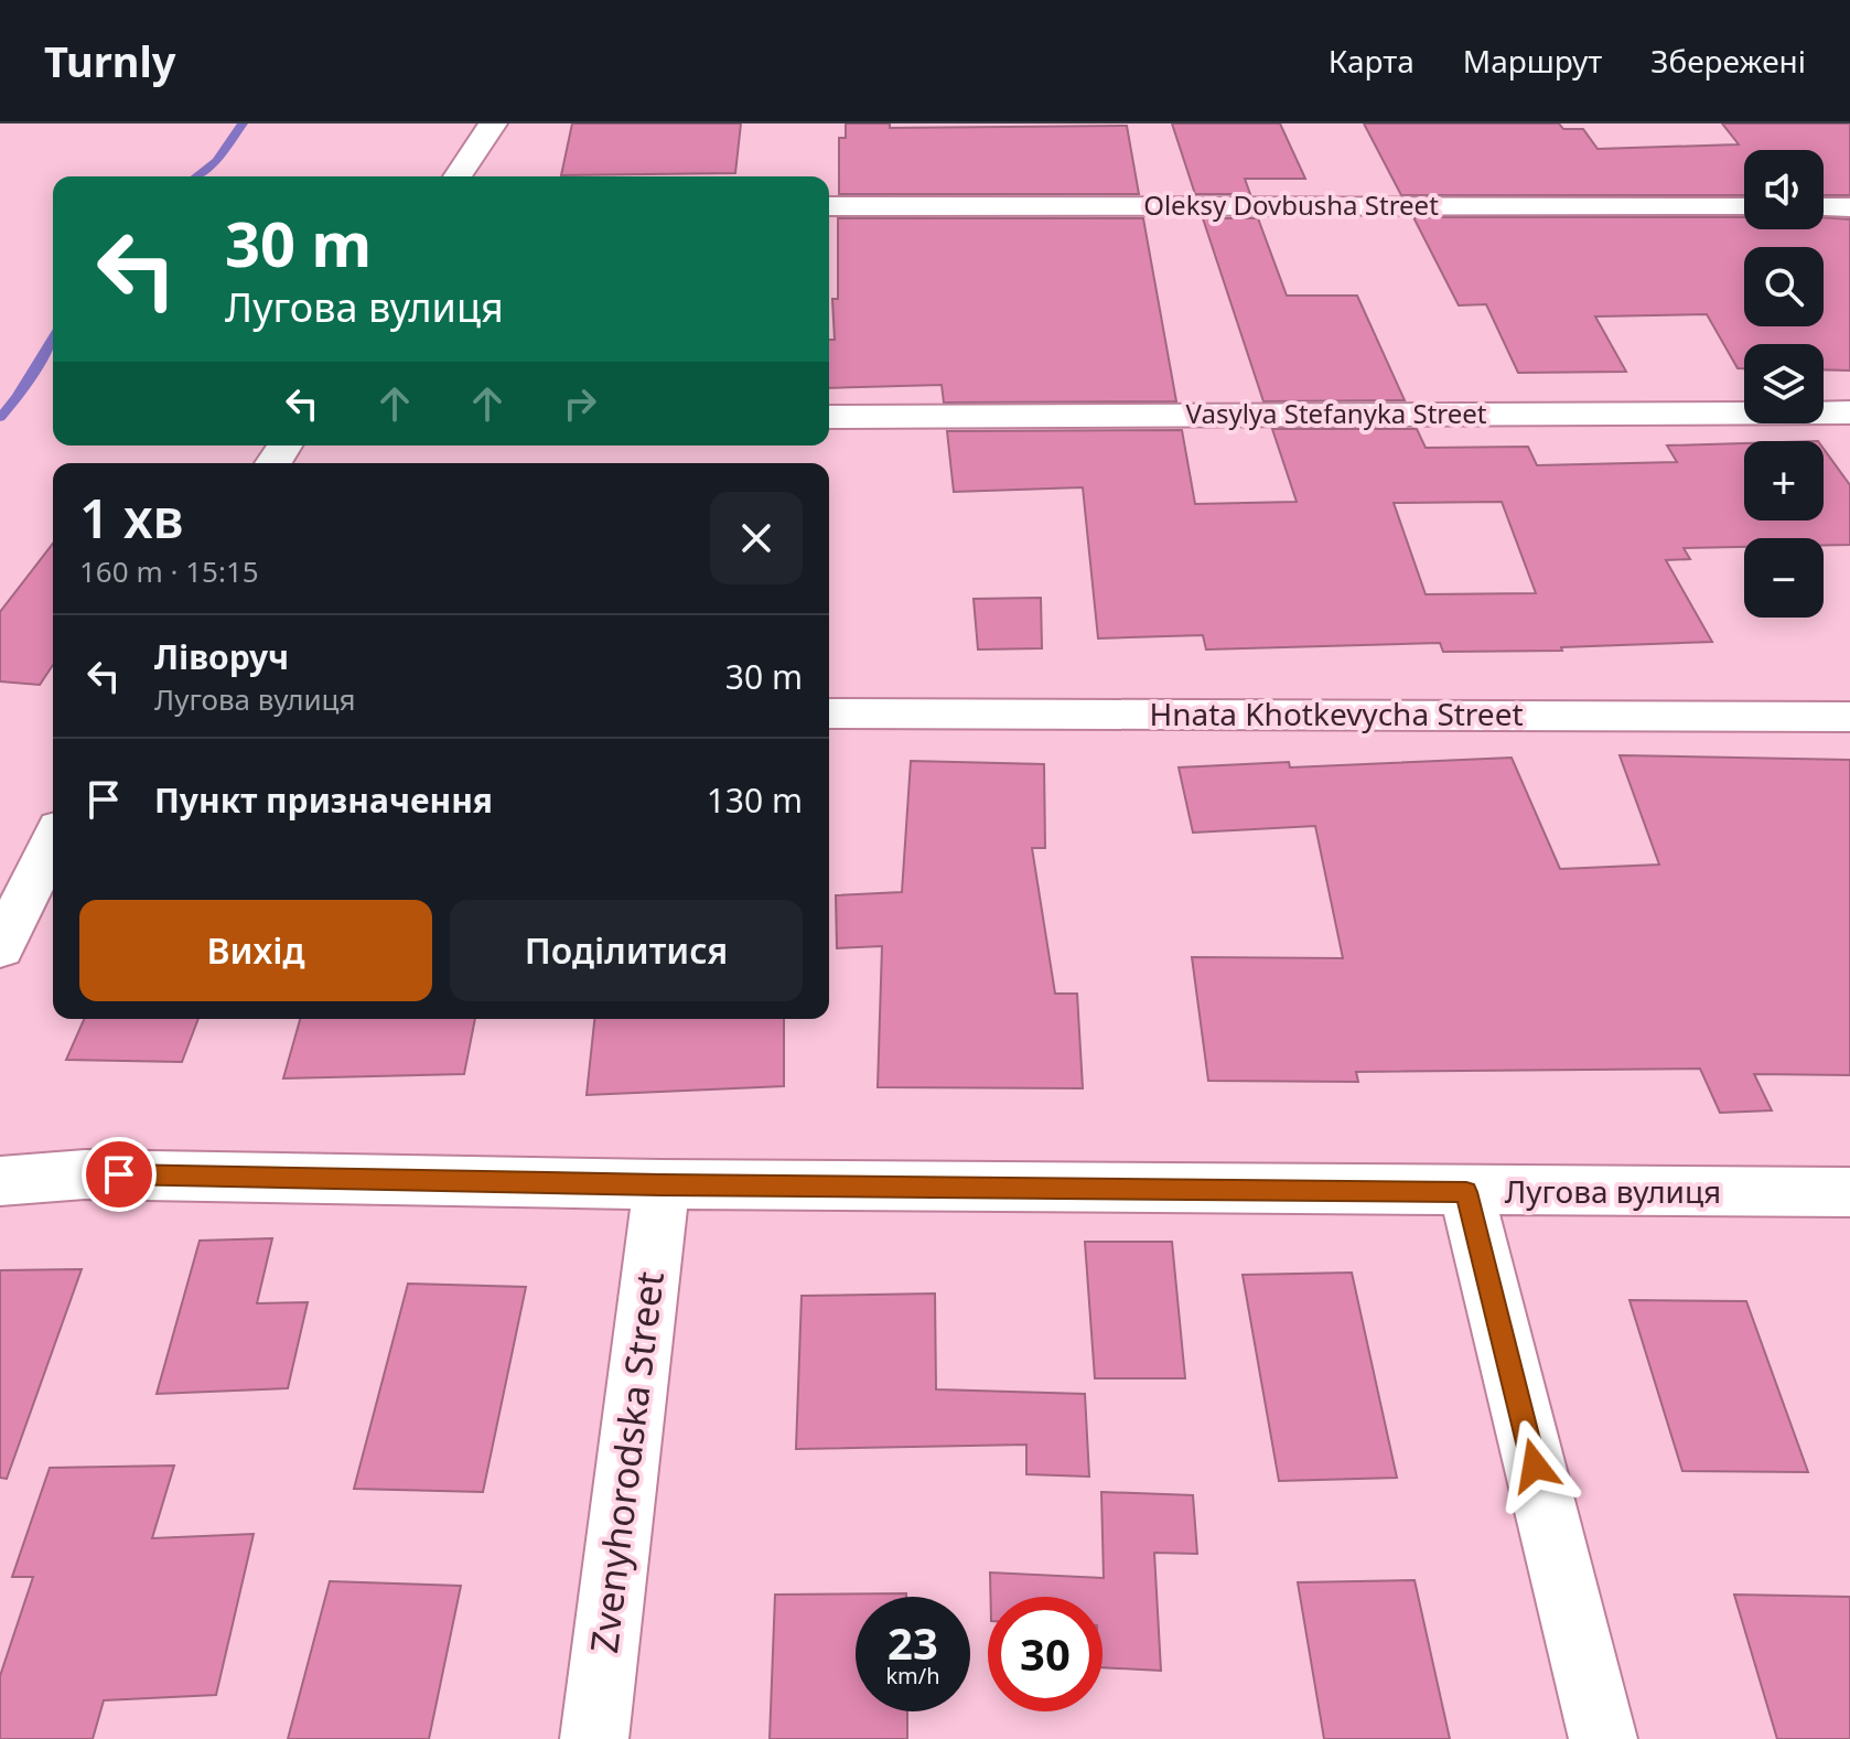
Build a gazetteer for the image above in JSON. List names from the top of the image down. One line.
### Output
{"streets":{"street":["Oleksy Dovbusha Street","Vasylya Stefanyka Street","Hnata Khotkevycha Street","Лугова вулиця","Zvenyhorodska Street"]},"crossings":[["Лугова вулиця","Zvenyhorodska Street"]],"page":{"header":"Turnly","nav":["Карта","Маршрут","Збережені"],"map_buttons":["+","−"],"turn":["30 m","Лугова вулиця"],"heading":["1 хв","160 m · 15:15"],"list":[{"name":"Ліворуч","note":"Лугова вулиця","value":"30 m"},{"name":"Пункт призначення","value":"130 m"}],"buttons":["Вихід","Поділитися"],"speed":"23 km/h","limit":"30"}}
